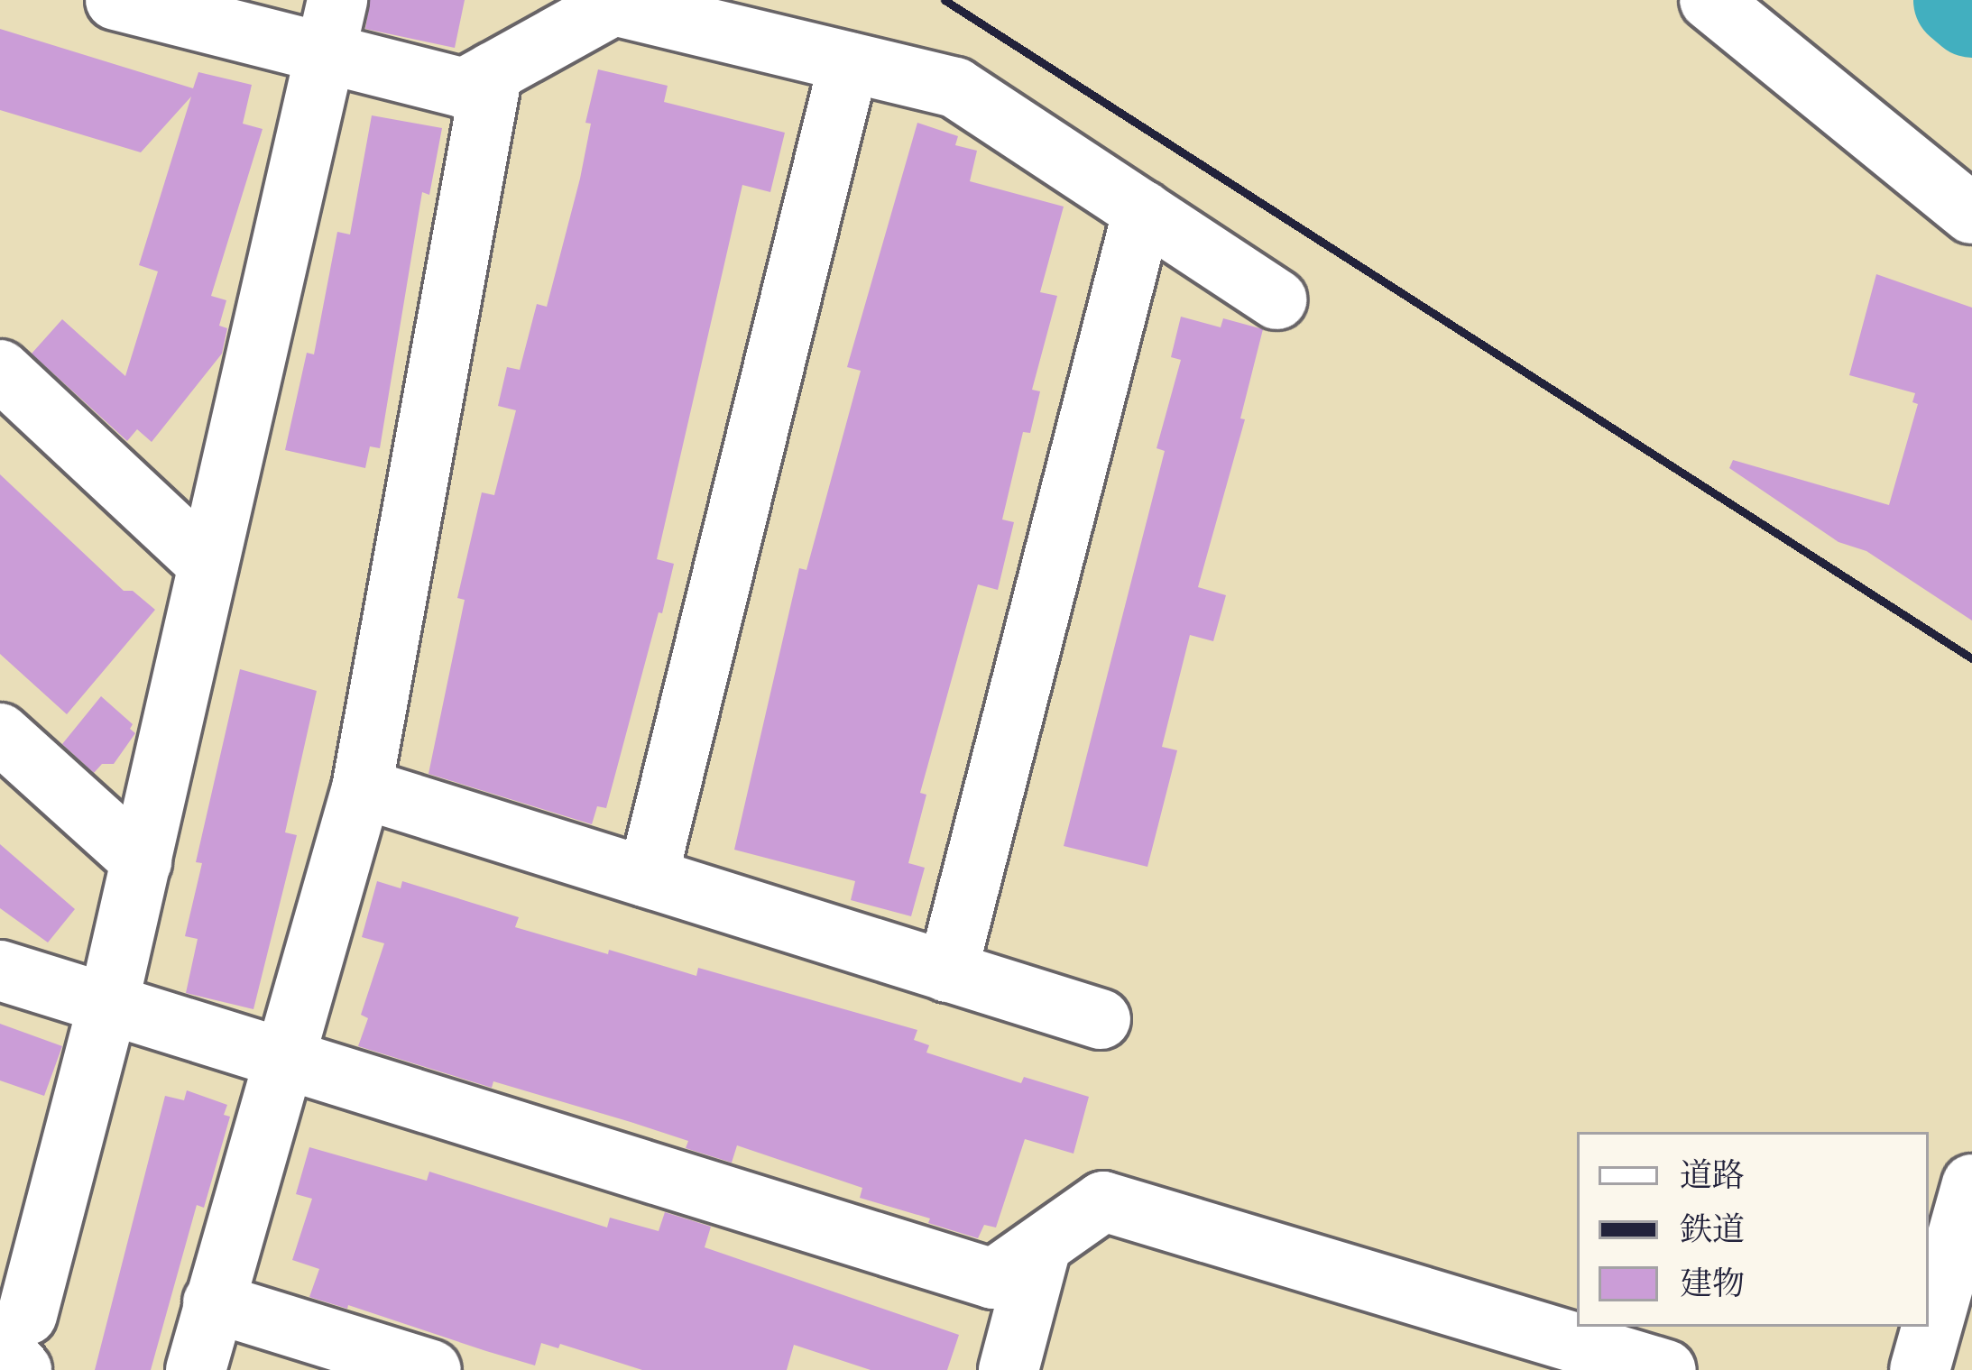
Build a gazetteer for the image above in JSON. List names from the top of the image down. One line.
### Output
{"legend":["道路","鉄道","建物"]}
